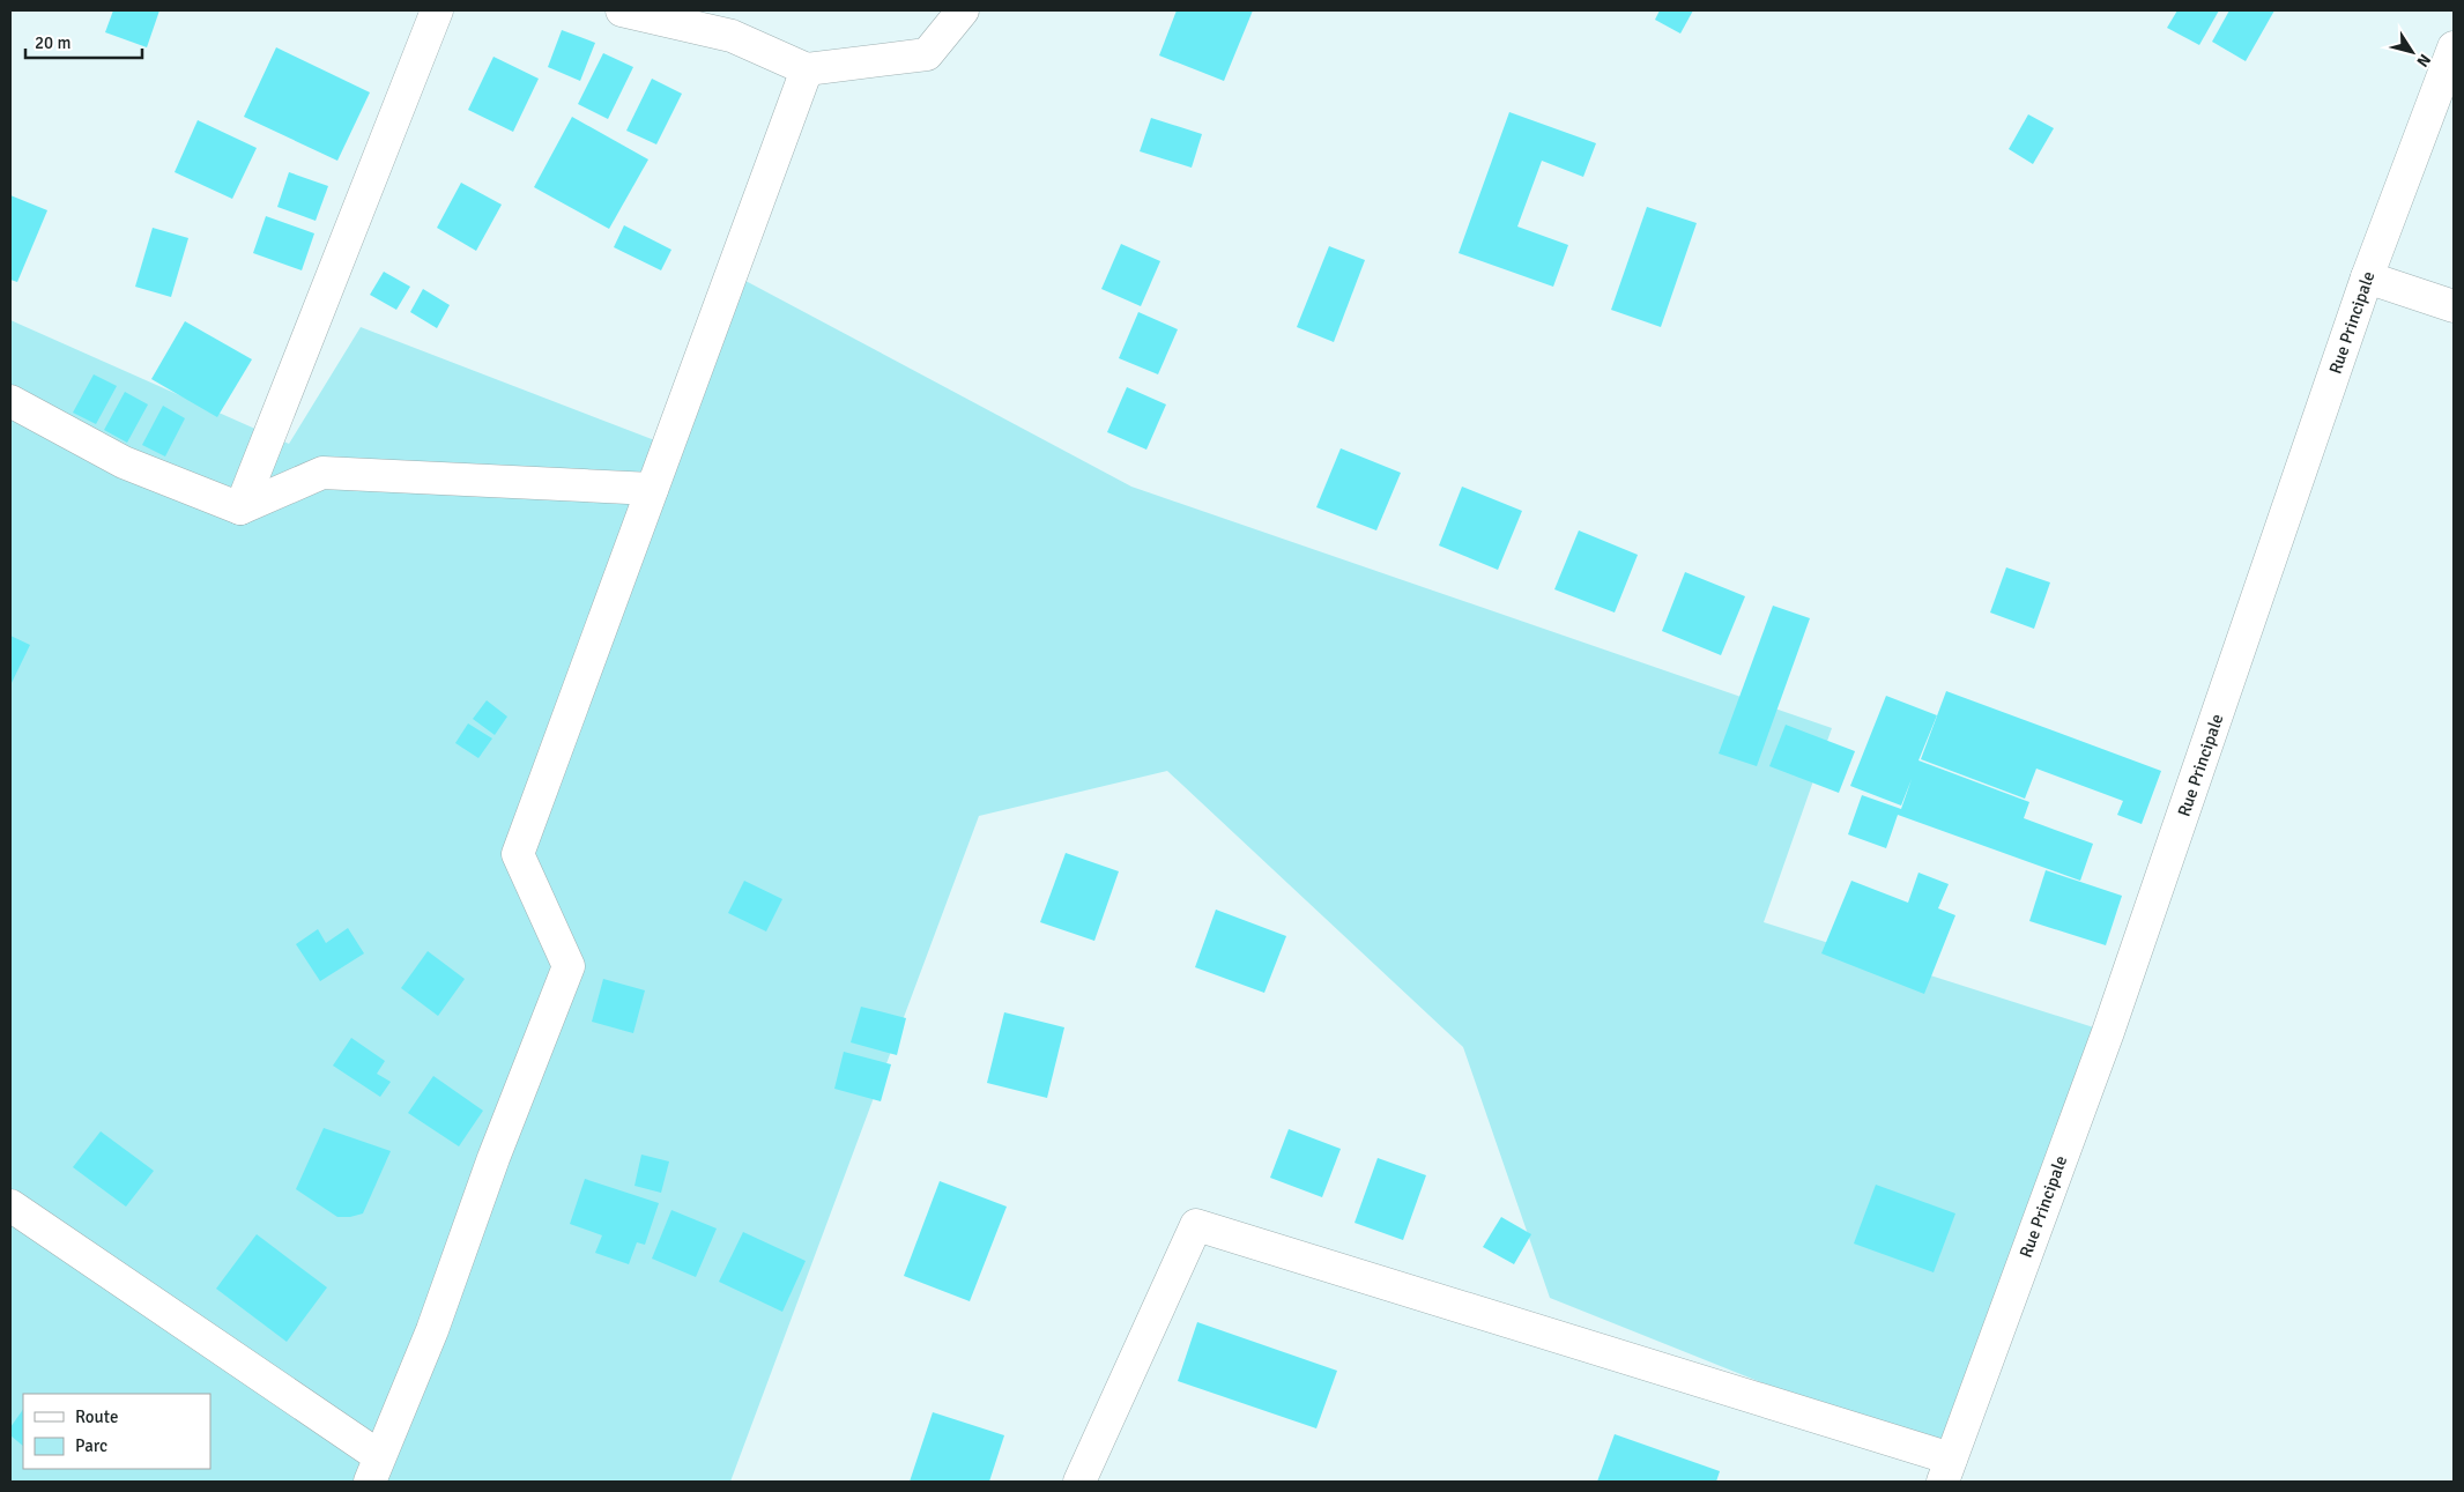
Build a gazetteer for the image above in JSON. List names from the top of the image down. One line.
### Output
{"streets":{"street":["Rue Principale"]},"legend":["Route","Parc"],"scale_bar":"20 m","north":"bottom right"}
